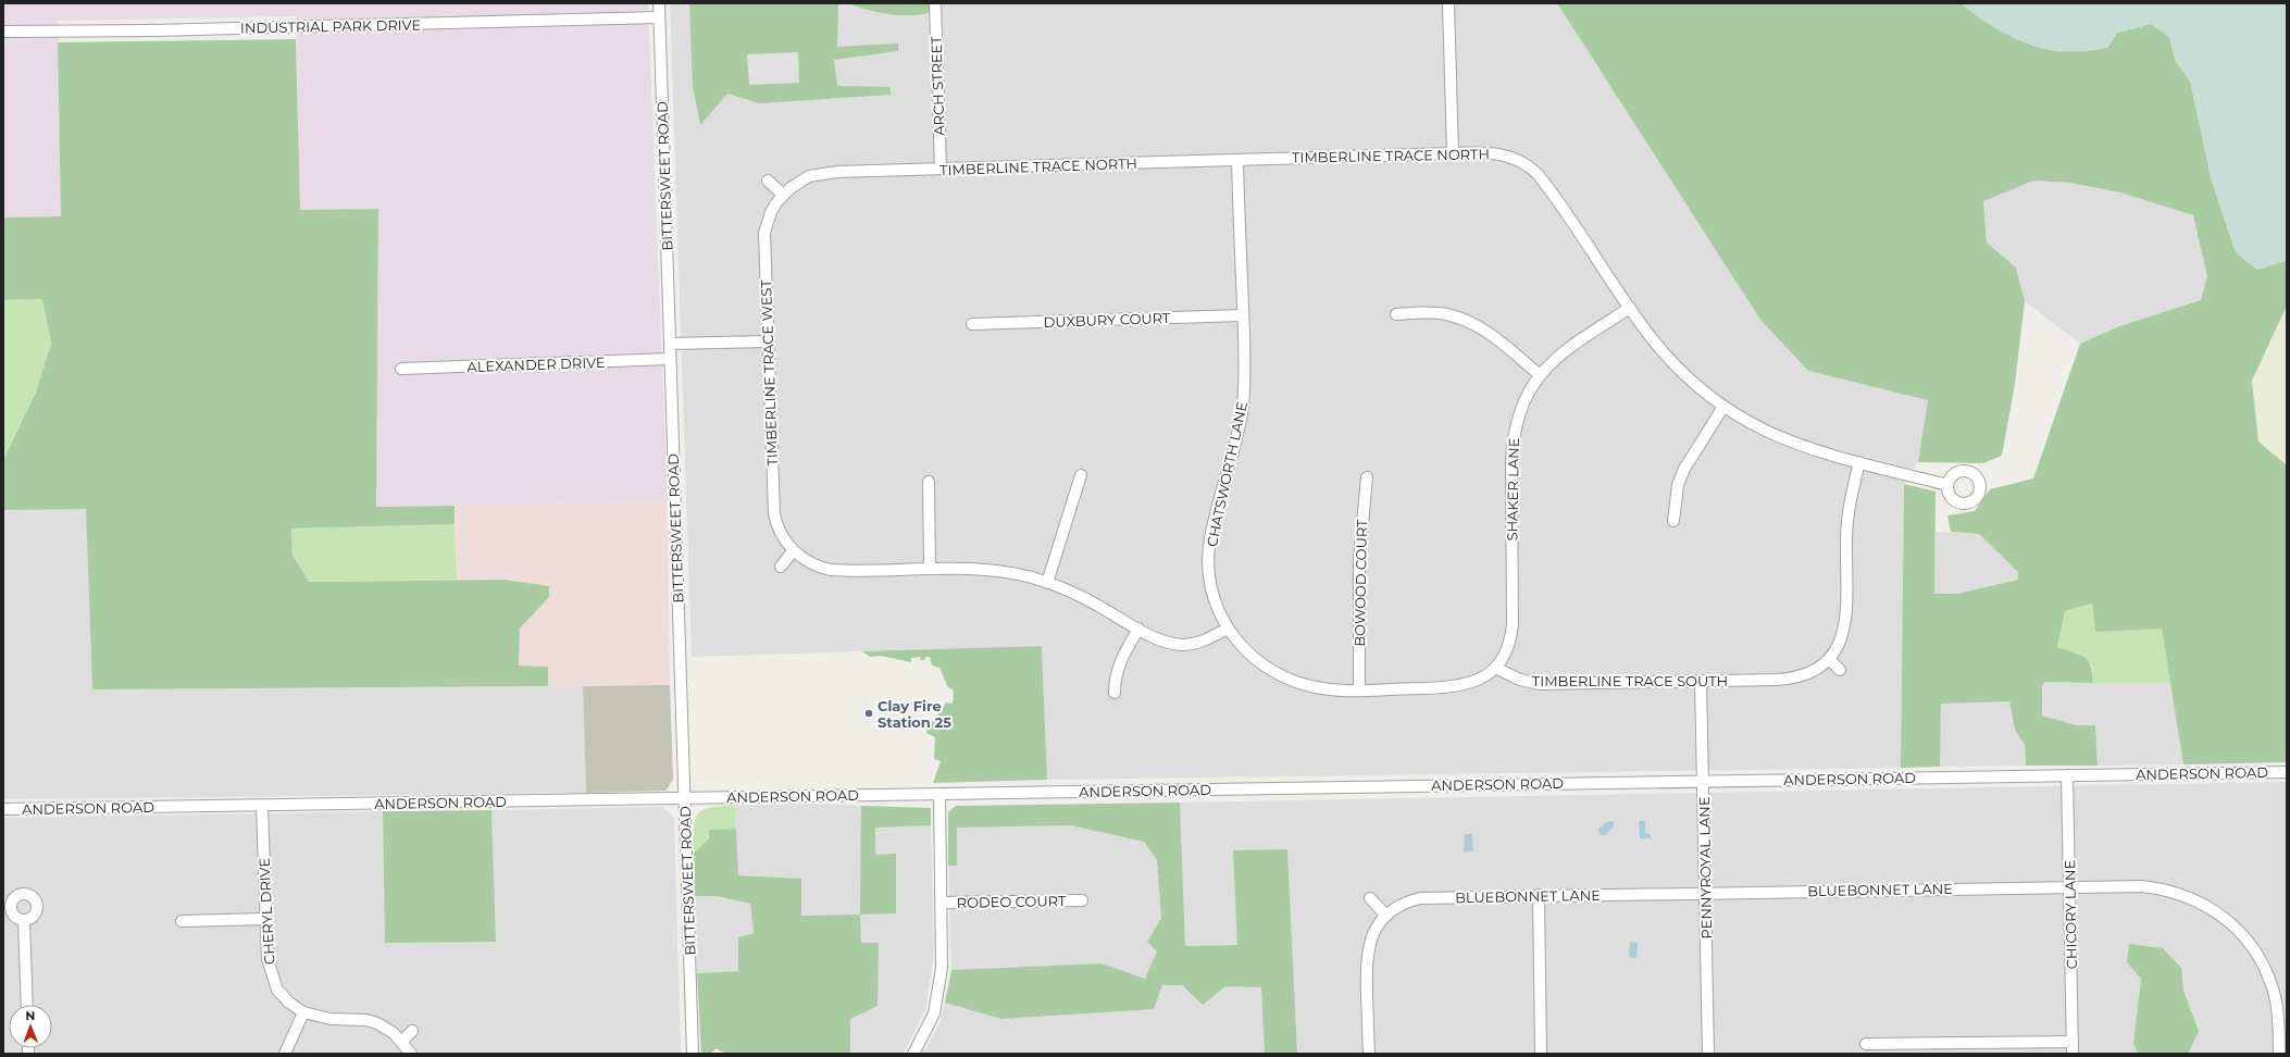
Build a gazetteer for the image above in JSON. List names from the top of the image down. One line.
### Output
{"streets":{"street":["INDUSTRIAL PARK DRIVE","ARCH STREET","TIMBERLINE TRACE NORTH","BITTERSWEET ROAD","DUXBURY COURT","ALEXANDER DRIVE","TIMBERLINE TRACE WEST","CHATSWORTH LANE","SHAKER LANE","BOWOOD COURT","TIMBERLINE TRACE SOUTH","ANDERSON ROAD","PENNYROYAL LANE","BLUEBONNET LANE","RODEO COURT","CHERYL DRIVE","CHICORY LANE"]},"crossings":[["INDUSTRIAL PARK DRIVE","BITTERSWEET ROAD"],["ARCH STREET","TIMBERLINE TRACE NORTH"],["TIMBERLINE TRACE NORTH","TIMBERLINE TRACE WEST"],["TIMBERLINE TRACE NORTH","CHATSWORTH LANE"],["TIMBERLINE TRACE NORTH","SHAKER LANE"],["BITTERSWEET ROAD","ALEXANDER DRIVE"],["BITTERSWEET ROAD","ANDERSON ROAD"],["DUXBURY COURT","CHATSWORTH LANE"],["SHAKER LANE","TIMBERLINE TRACE SOUTH"],["TIMBERLINE TRACE SOUTH","PENNYROYAL LANE"],["ANDERSON ROAD","PENNYROYAL LANE"],["ANDERSON ROAD","CHERYL DRIVE"],["ANDERSON ROAD","CHICORY LANE"],["PENNYROYAL LANE","BLUEBONNET LANE"],["BLUEBONNET LANE","CHICORY LANE"]],"places":["Clay Fire Station 25"],"north":"top"}
